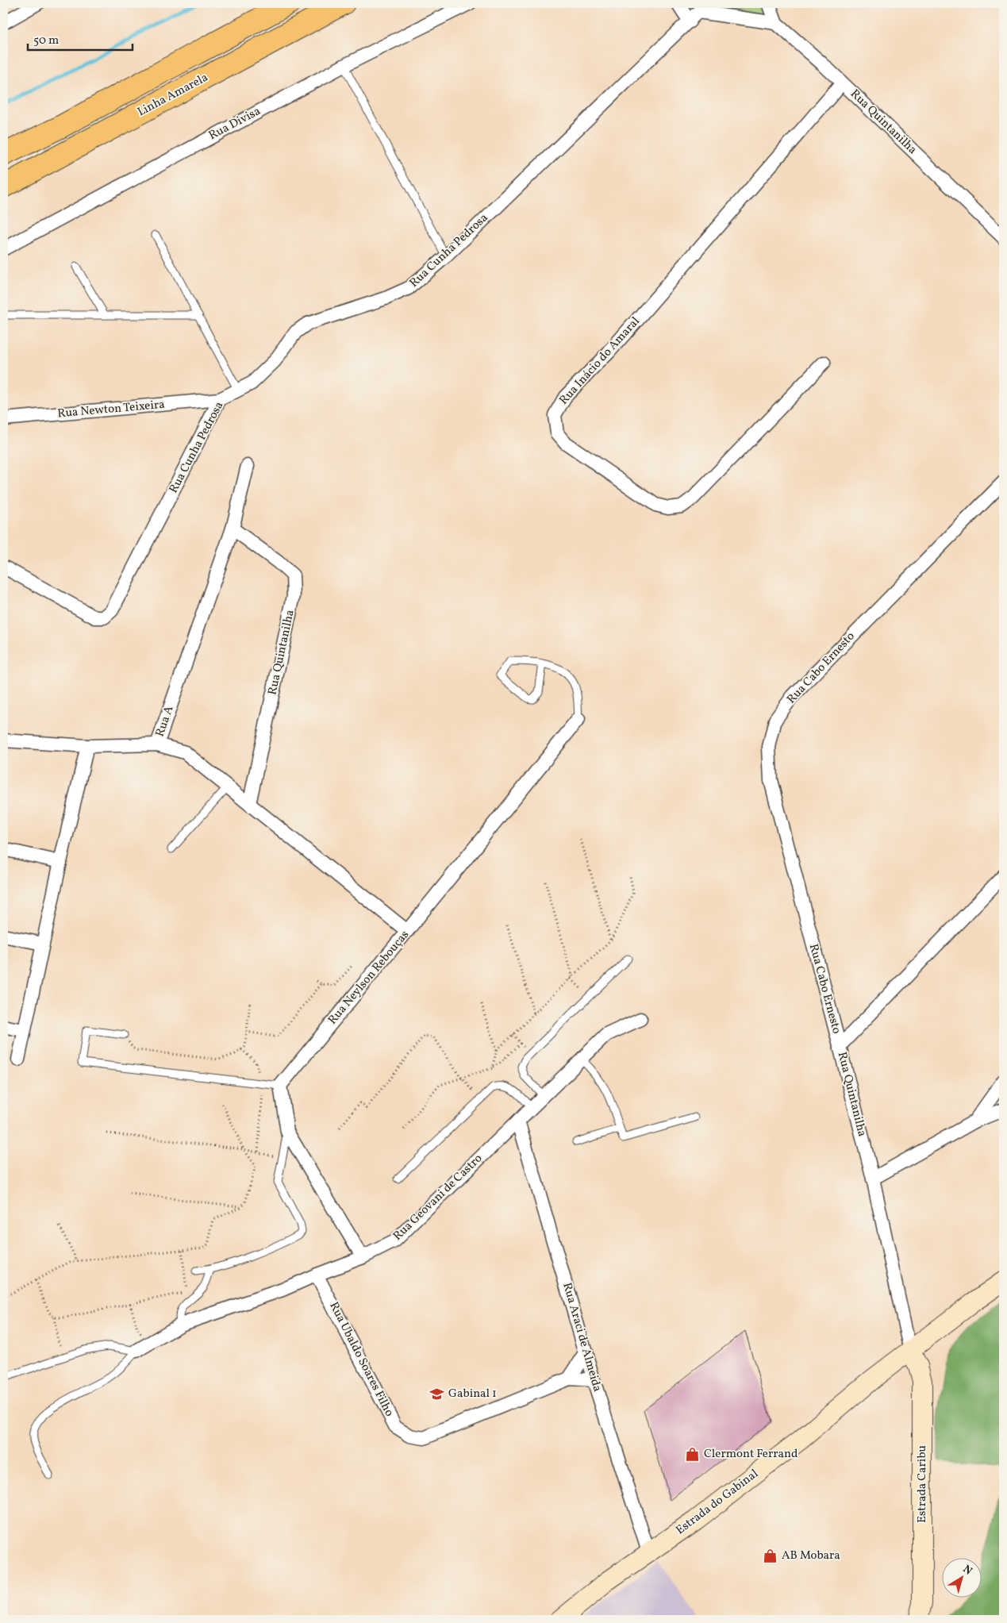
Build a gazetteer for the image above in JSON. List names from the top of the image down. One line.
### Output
{"streets":{"highway":["Linha Amarela"],"main road":["Estrada Caribu","Estrada do Gabinal"],"street":["Rua Quintanilha","Rua Divisa","Rua Cunha Pedrosa","Rua Inácio do Amaral","Rua Newton Teixeira","Rua Cabo Ernesto","Rua A","Rua Neylson Rebouças","Rua Geovani de Castro","Rua Araci de Almeida","Rua Ubaldo Soares Filho"]},"crossings":[["Rua Quintanilha","Rua Inácio do Amaral"],["Rua Quintanilha","Rua Cabo Ernesto"],["Rua Quintanilha","Rua A"],["Rua Quintanilha","Estrada Caribu"],["Rua Quintanilha","Estrada do Gabinal"],["Rua Cunha Pedrosa","Rua Newton Teixeira"],["Rua A","Rua Neylson Rebouças"],["Rua Geovani de Castro","Rua Araci de Almeida"],["Rua Geovani de Castro","Rua Ubaldo Soares Filho"],["Rua Araci de Almeida","Rua Ubaldo Soares Filho"],["Rua Araci de Almeida","Estrada do Gabinal"],["Estrada Caribu","Estrada do Gabinal"]],"places":{"school or university":["Gabinal 1"],"shop":["Clermont Ferrand","AB Mobara"]},"scale_bar":"50 m","north":"top right"}
